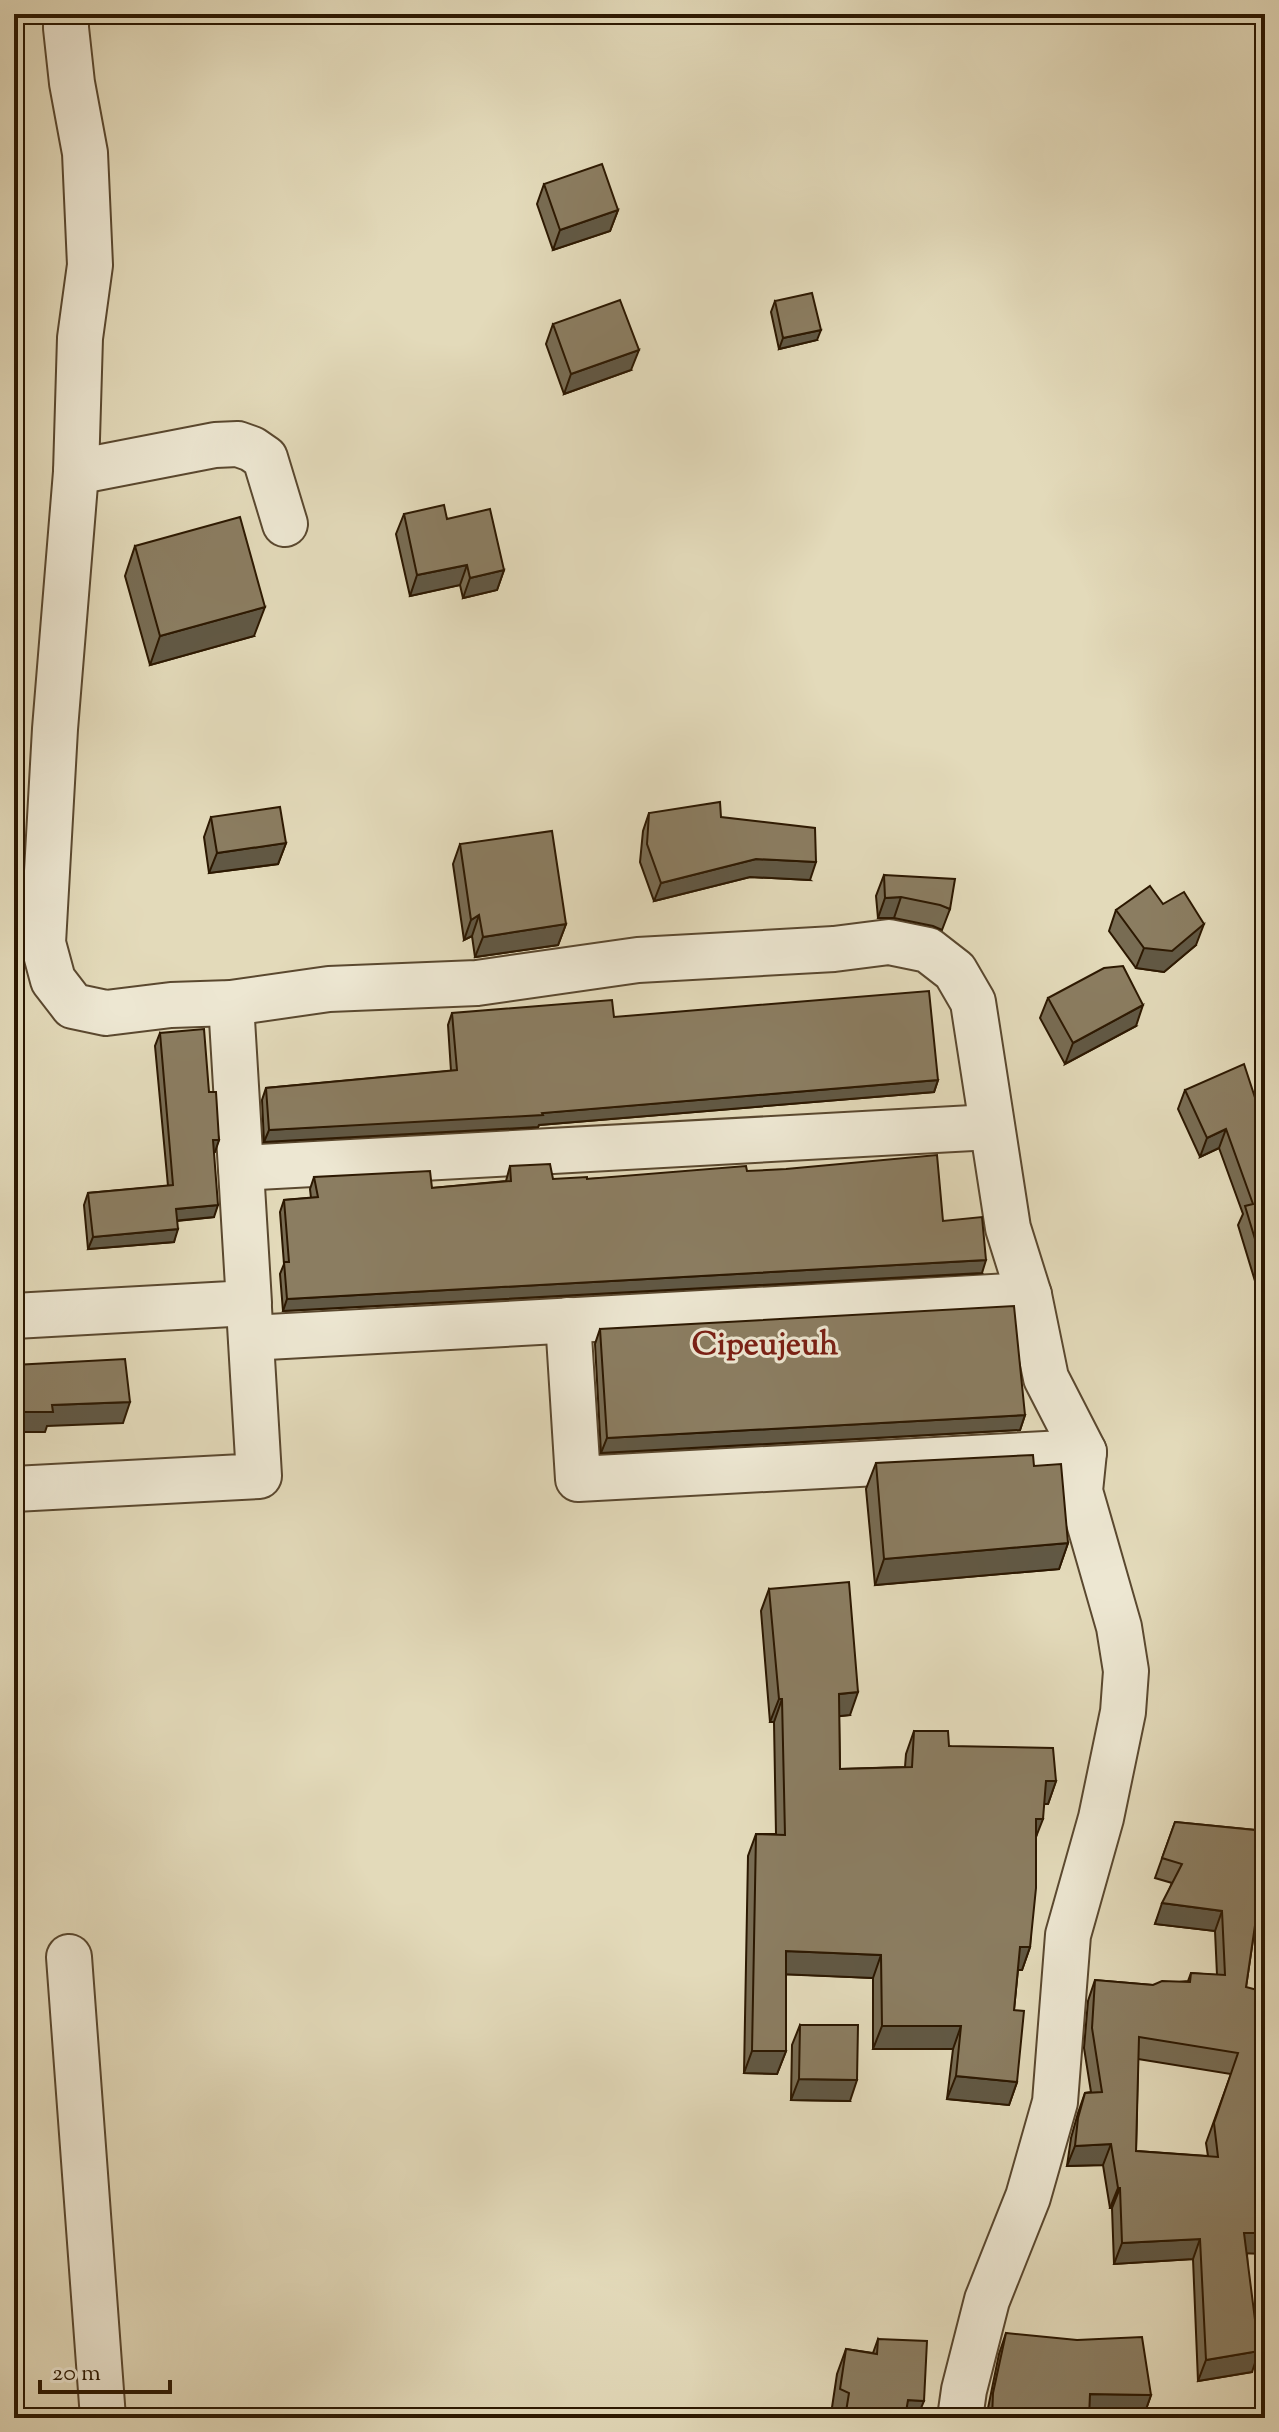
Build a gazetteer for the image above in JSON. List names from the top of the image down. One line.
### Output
{"districts":["Cipeujeuh"],"scale_bar":"20 m"}
